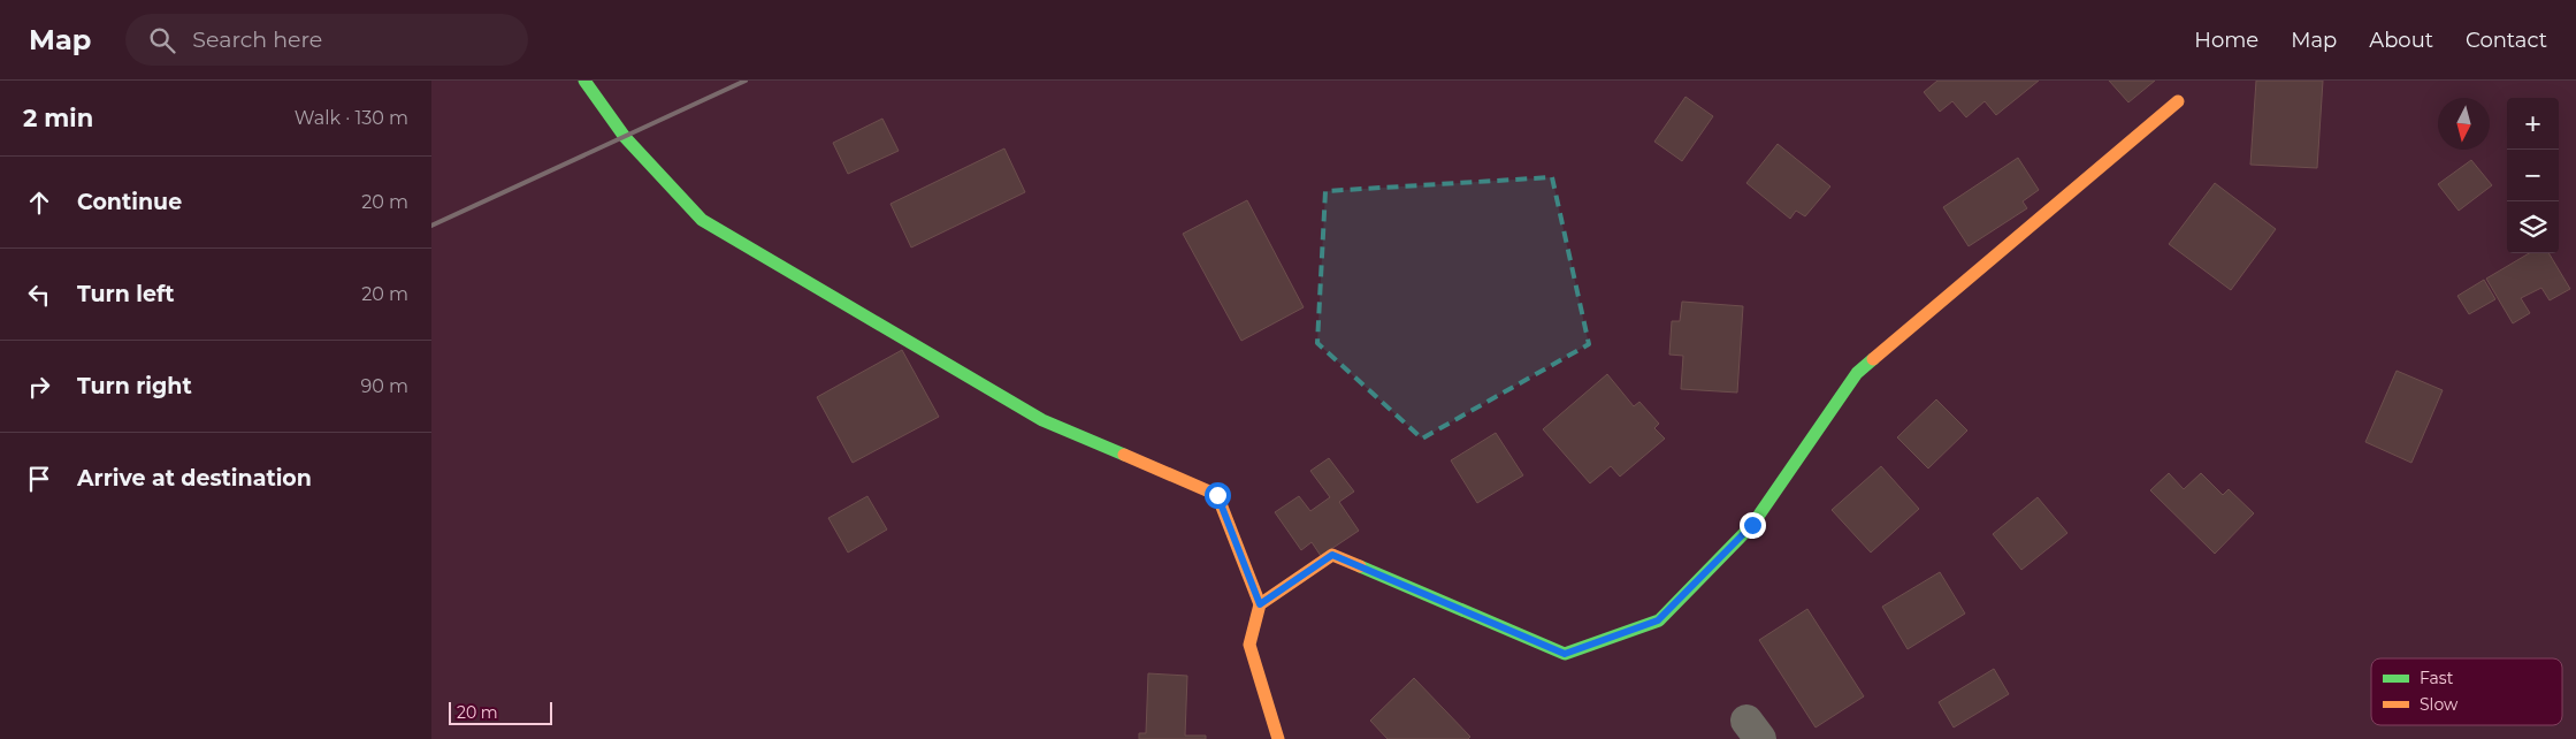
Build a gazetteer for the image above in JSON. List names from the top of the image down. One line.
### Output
{"legend":["Fast","Slow"],"scale_bar":"20 m","north":"bottom","page":{"header":"Map","search":"Search here","nav":["Home","Map","About","Contact"],"heading":["2 min","Walk · 130 m"],"map_buttons":["+","−"],"list":[["Continue","20 m"],["Turn left","20 m"],["Turn right","90 m"],"Arrive at destination"],"scale":"20 m"}}
